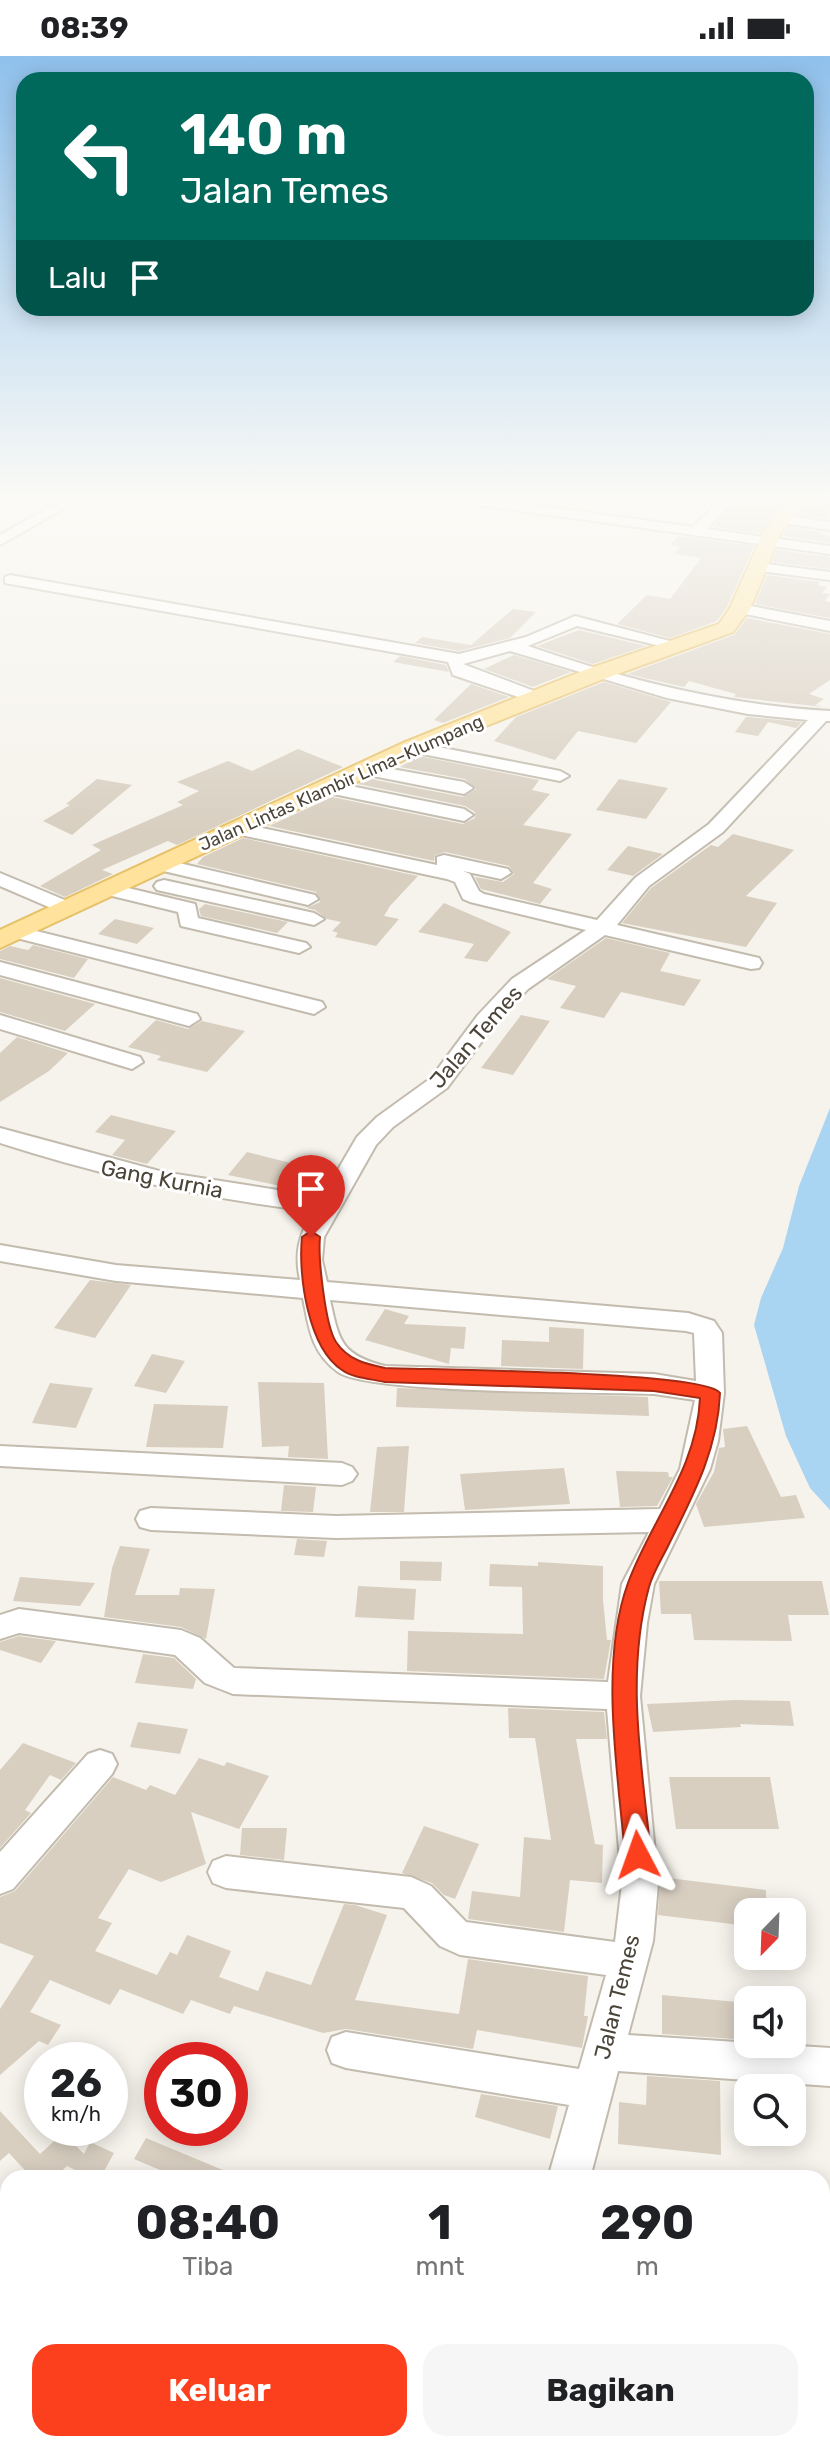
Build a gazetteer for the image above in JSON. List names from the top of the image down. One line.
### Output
{"streets":{"main road":["Jalan Lintas Klambir Lima–Klumpang"],"street":["Jalan Temes","Gang Kurnia"]},"crossings":[["Jalan Temes","Gang Kurnia"]],"north":"bottom left","page":{"status":"08:39","turn":["140 m","Jalan Temes"],"then":"Lalu","speed":"26 km/h","limit":"30","eta":["08:40","Tiba","1","mnt","290","m"],"buttons":["Keluar","Bagikan"]}}
